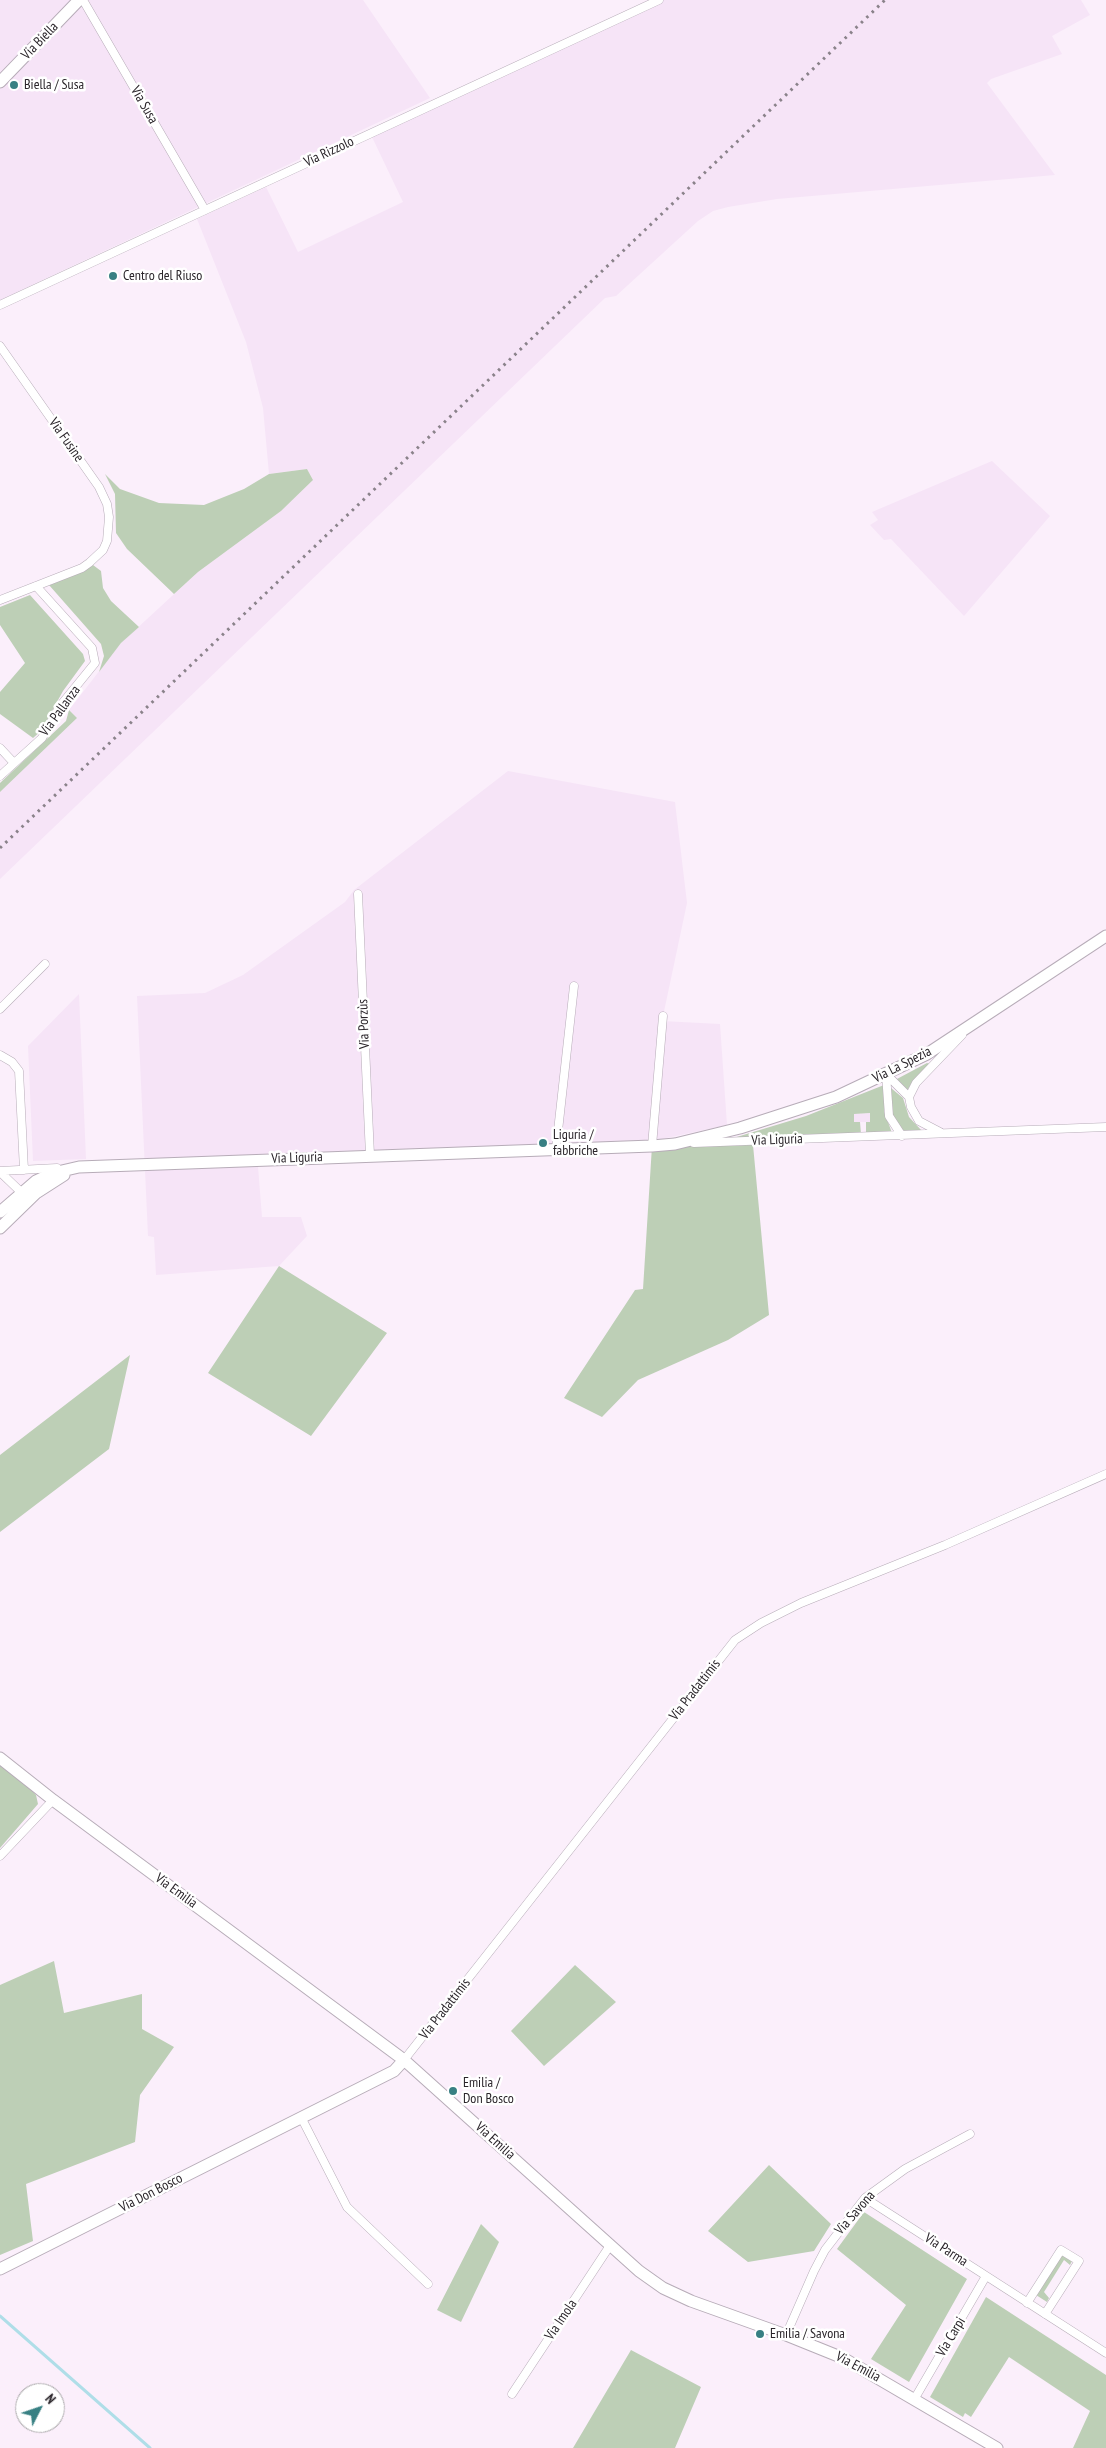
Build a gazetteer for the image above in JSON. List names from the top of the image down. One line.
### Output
{"streets":{"street":["Via Biella","Via Susa","Via Rizzolo","Via Fusine","Via Pallanza","Via Porzùs","Via La Spezia","Via Liguria","Via Pradattimis","Via Emilia","Via Don Bosco","Via Savona","Via Parma","Via Imola","Via Carpi"]},"crossings":[["Via Biella","Via Susa"],["Via Susa","Via Rizzolo"],["Via Fusine","Via Pallanza"],["Via Porzùs","Via Liguria"],["Via La Spezia","Via Liguria"],["Via Pradattimis","Via Emilia"],["Via Pradattimis","Via Don Bosco"],["Via Emilia","Via Don Bosco"],["Via Emilia","Via Savona"],["Via Emilia","Via Imola"],["Via Emilia","Via Carpi"],["Via Savona","Via Parma"],["Via Parma","Via Carpi"]],"places":["Biella / Susa","Centro del Riuso","Liguria / fabbriche","Emilia / Don Bosco","Emilia / Savona"],"north":"top right"}
